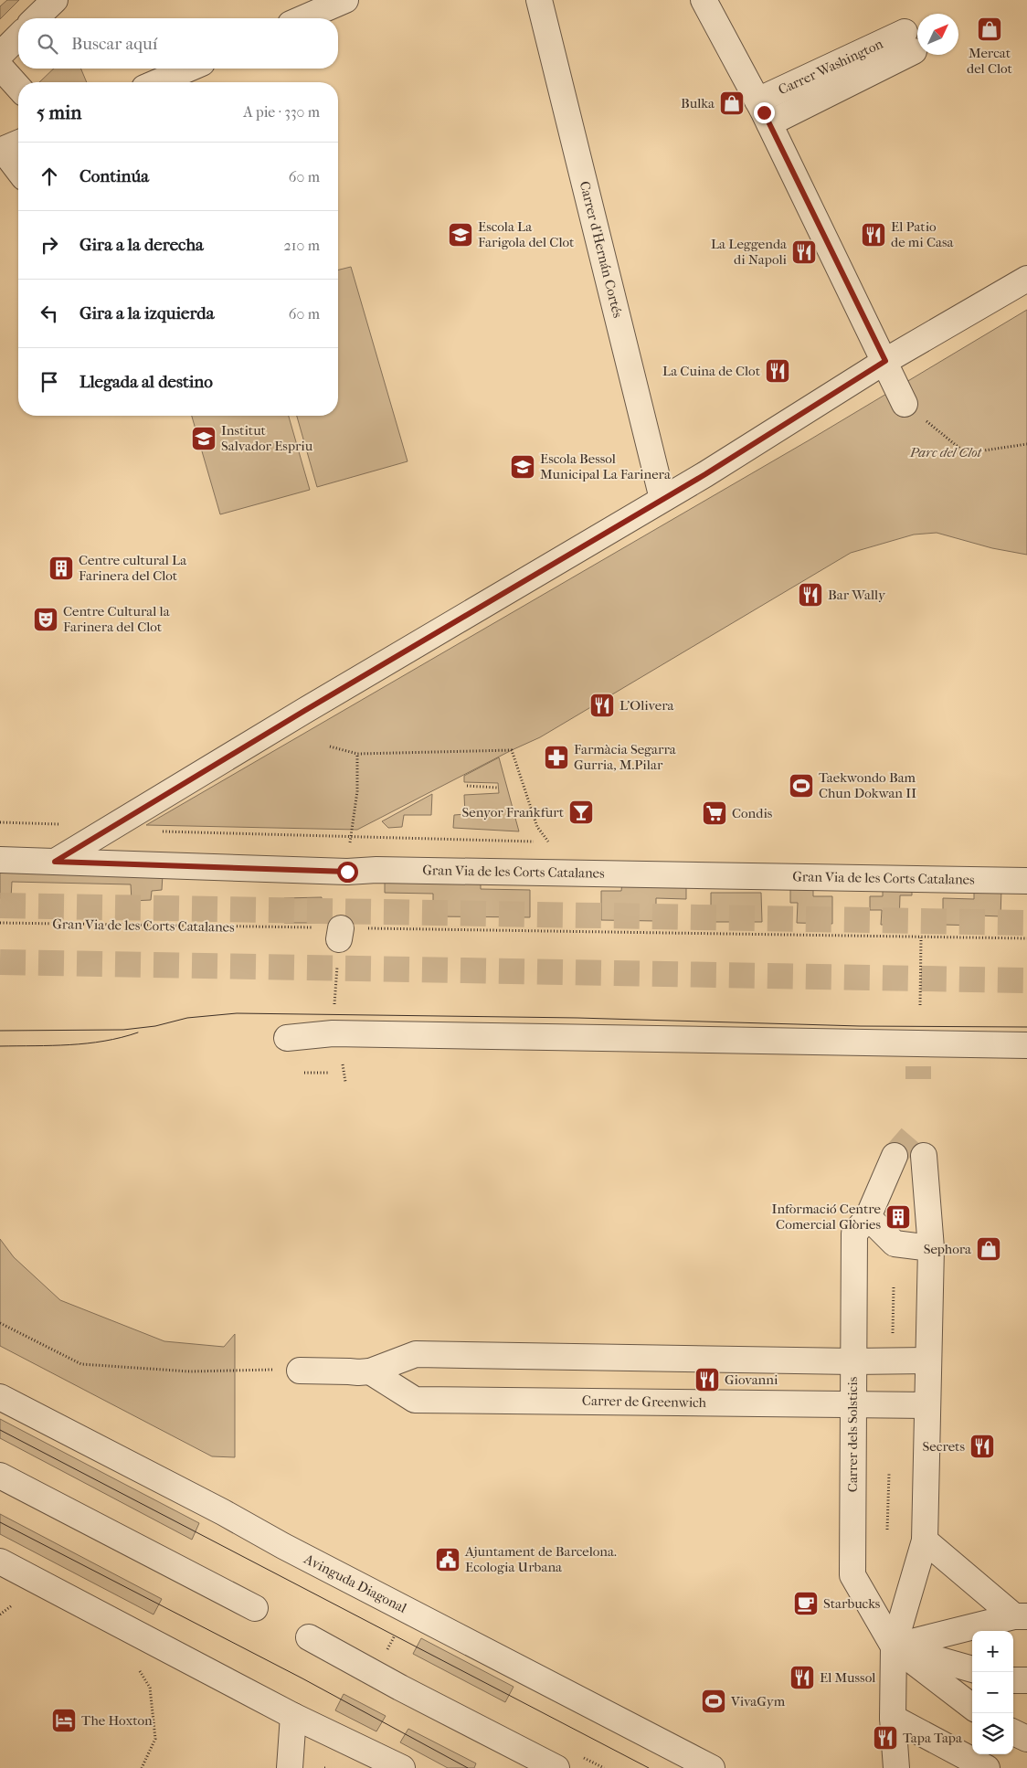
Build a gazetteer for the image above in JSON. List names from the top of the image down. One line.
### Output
{"streets":{"street":["Carrer Washington","Carrer d'Hernán Cortés","Gran Via de les Corts Catalanes","Carrer de Greenwich","Carrer dels Solsticis","Avinguda Diagonal"]},"crossings":[["Carrer de Greenwich","Carrer dels Solsticis"]],"parks":["Parc del Clot"],"places":{"shop":["Mercat del Clot","Bulka","Sephora"],"school or university":["Escola La Farigola del Clot","Institut Salvador Espriu","Escola Bessol Municipal La Farinera"],"restaurant":["El Patio de mi Casa","La Leggenda di Napoli","La Cuina de Clot","Bar Wally","L'Olivera","Giovanni","Secrets","El Mussol","Tapa Tapa"],"building":["Centre cultural La Farinera del Clot","Informació Centre Comercial Glòries"],"theatre":["Centre Cultural la Farinera del Clot"],"pharmacy":["Farmàcia Segarra Gurria, M.Pilar"],"sports":["Taekwondo Bam Chun Dokwan II","VivaGym"],"bar":["Senyor Frankfurt"],"supermarket":["Condis"],"public building":["Ajuntament de Barcelona. Ecologia Urbana"],"cafe":["Starbucks"],"hotel":["The Hoxton"]},"north":"top right","page":{"search":"Buscar aquí","heading":["5 min","A pie · 330 m"],"list":[["Continúa","60 m"],["Gira a la derecha","210 m"],["Gira a la izquierda","60 m"],"Llegada al destino"],"map_buttons":["+","−"]}}
